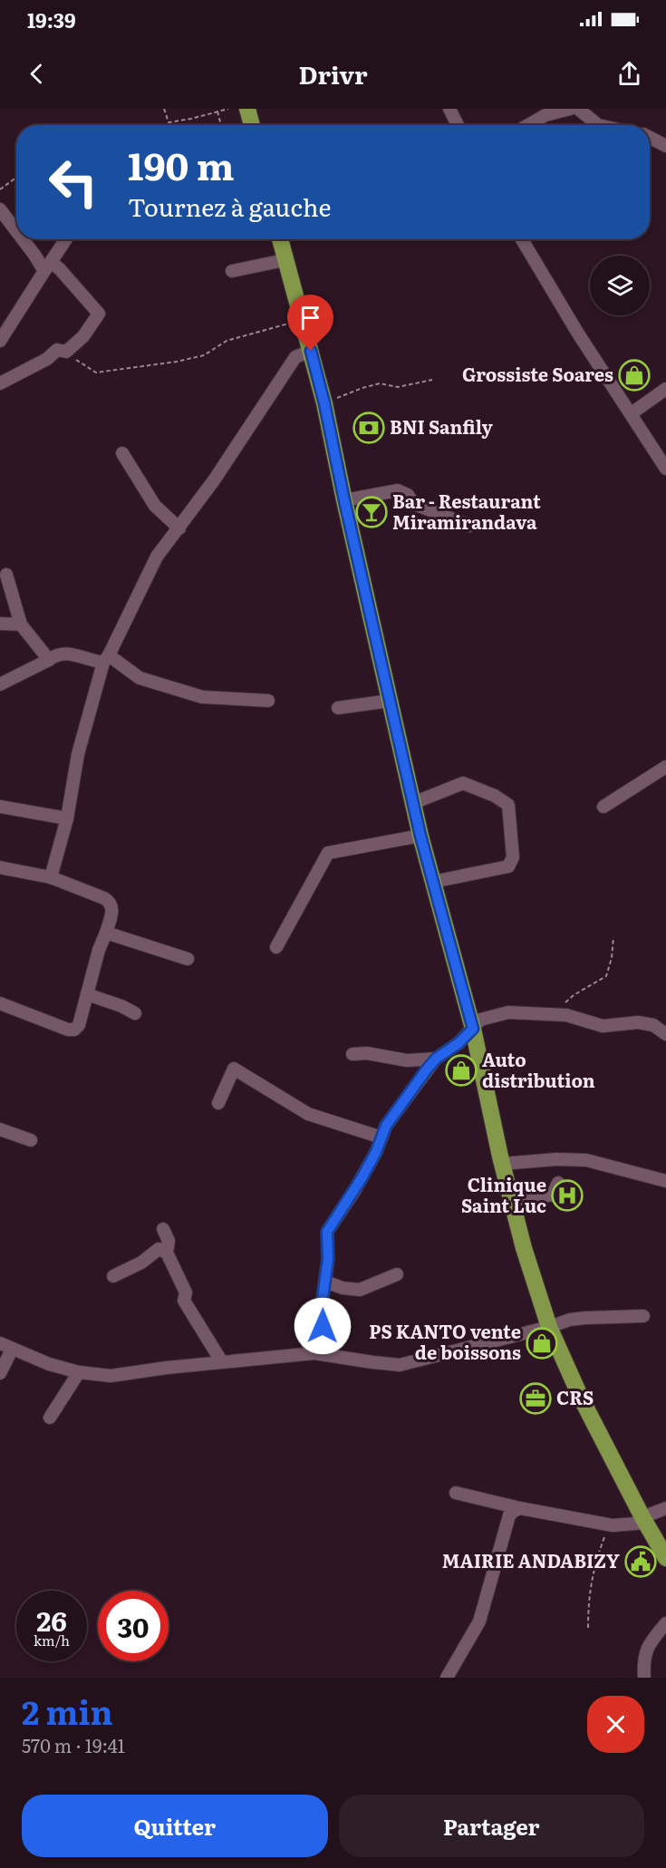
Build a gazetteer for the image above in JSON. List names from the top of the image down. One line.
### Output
{"places":{"shop":["Grossiste Soares","Auto distribution","PS KANTO vente de boissons"],"bank":["BNI Sanfily"],"bar":["Bar - Restaurant Miramirandava"],"hospital":["Clinique Saint Luc"],"office":["CRS"],"public building":["MAIRIE ANDABIZY"]},"page":{"status":"19:39","header":"Drivr","turn":["190 m","Tournez à gauche"],"speed":"26 km/h","limit":"30","heading":["2 min","570 m · 19:41"],"buttons":["Quitter","Partager"]}}
